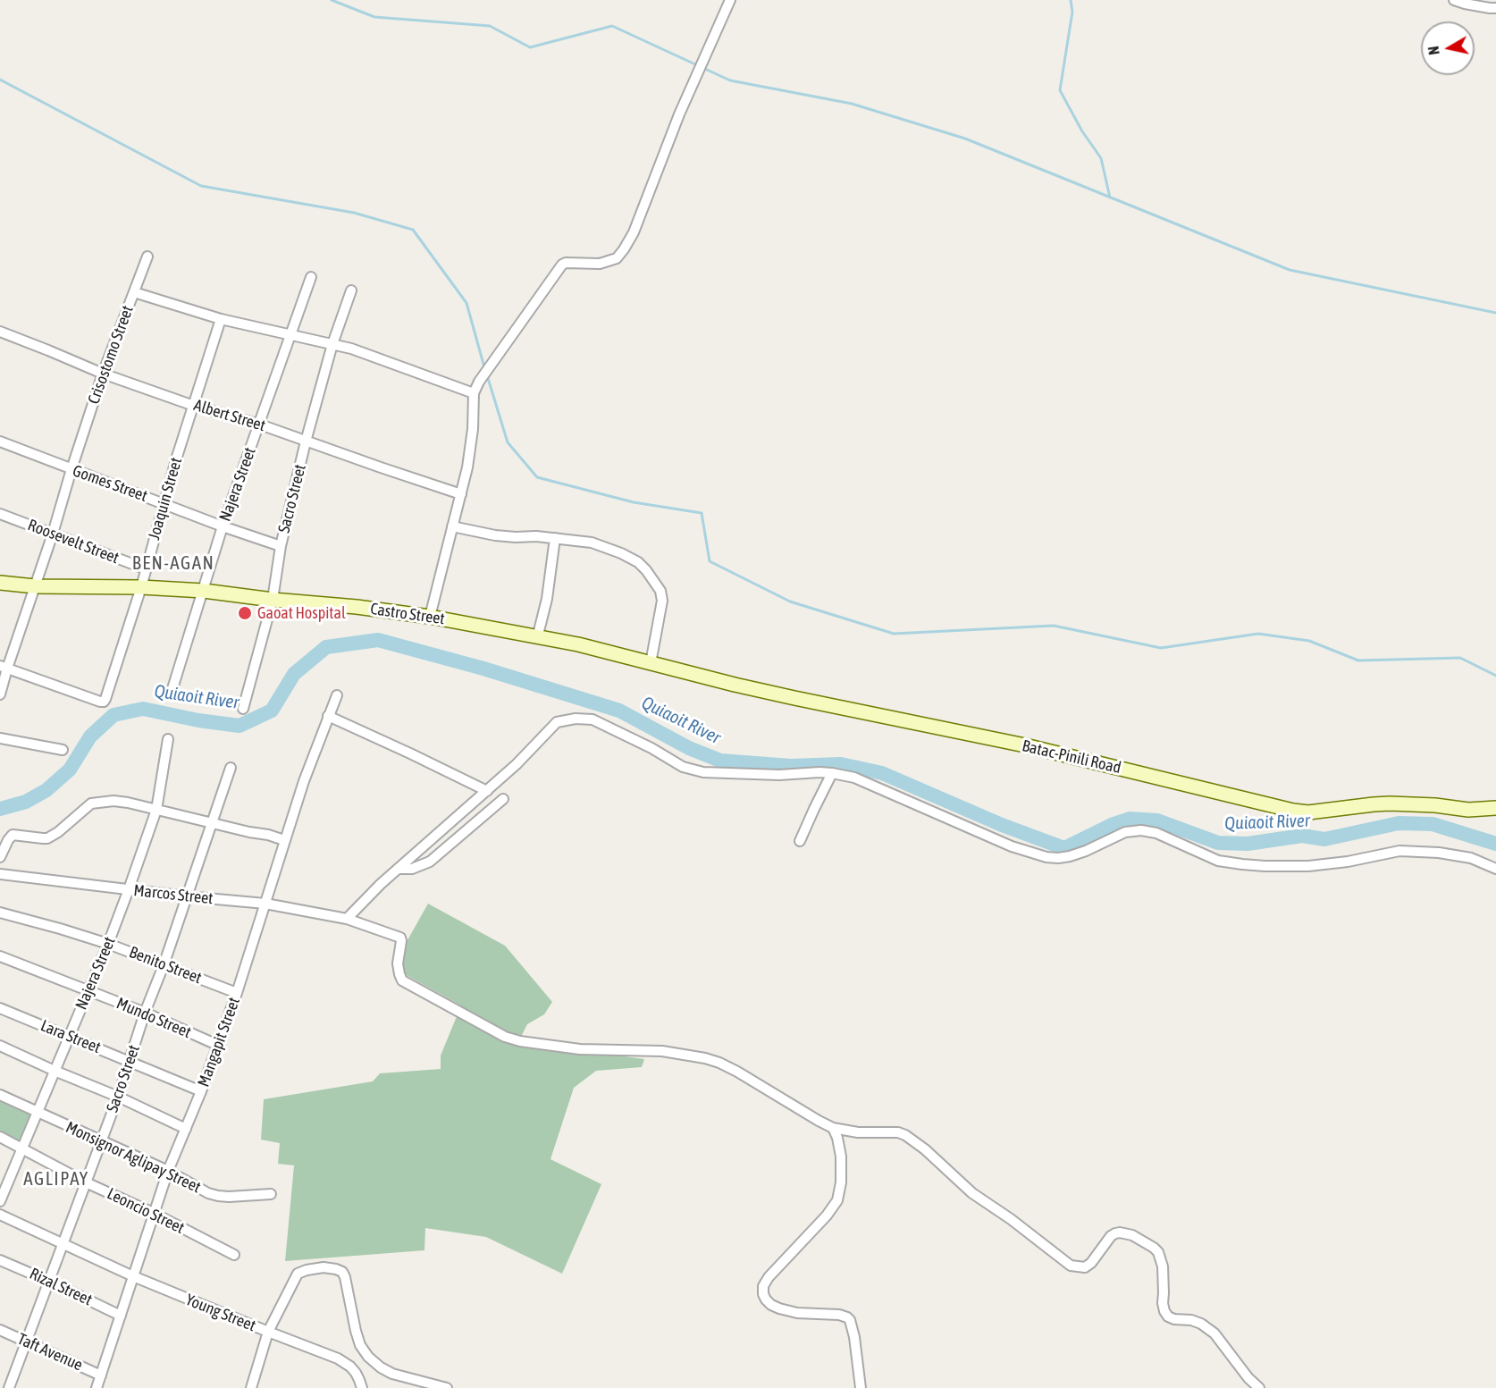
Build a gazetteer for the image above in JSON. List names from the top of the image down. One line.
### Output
{"streets":{"main road":["Castro Street","Batac-Pinili Road"],"street":["Crisostomo Street","Albert Street","Gomes Street","Najera Street","Joaquin Street","Sacro Street","Roosevelt Street","Marcos Street","Benito Street","Mundo Street","Lara Street","Mangapit Street","Monsignor Aglipay Street","Leoncio Street","Rizal Street","Young Street","Taft Avenue"]},"crossings":[["Crisostomo Street","Albert Street"],["Crisostomo Street","Gomes Street"],["Crisostomo Street","Najera Street"],["Crisostomo Street","Joaquin Street"],["Crisostomo Street","Sacro Street"],["Crisostomo Street","Roosevelt Street"],["Crisostomo Street","Castro Street"],["Albert Street","Najera Street"],["Albert Street","Joaquin Street"],["Albert Street","Sacro Street"],["Gomes Street","Najera Street"],["Gomes Street","Joaquin Street"],["Gomes Street","Sacro Street"],["Najera Street","Castro Street"],["Najera Street","Marcos Street"],["Najera Street","Benito Street"],["Najera Street","Mundo Street"],["Najera Street","Lara Street"],["Najera Street","Monsignor Aglipay Street"],["Najera Street","Leoncio Street"],["Joaquin Street","Roosevelt Street"],["Joaquin Street","Castro Street"],["Sacro Street","Castro Street"],["Sacro Street","Marcos Street"],["Sacro Street","Benito Street"],["Sacro Street","Mundo Street"],["Sacro Street","Lara Street"],["Sacro Street","Monsignor Aglipay Street"],["Sacro Street","Leoncio Street"],["Sacro Street","Rizal Street"],["Sacro Street","Young Street"],["Sacro Street","Taft Avenue"],["Castro Street","Batac-Pinili Road"],["Marcos Street","Mangapit Street"],["Benito Street","Mangapit Street"],["Mundo Street","Mangapit Street"],["Lara Street","Mangapit Street"],["Mangapit Street","Monsignor Aglipay Street"],["Mangapit Street","Leoncio Street"],["Mangapit Street","Rizal Street"],["Mangapit Street","Young Street"],["Mangapit Street","Taft Avenue"]],"districts":["BEN-AGAN","AGLIPAY"],"water":["Quiaoit River"],"places":["Gaoat Hospital"],"north":"left"}
